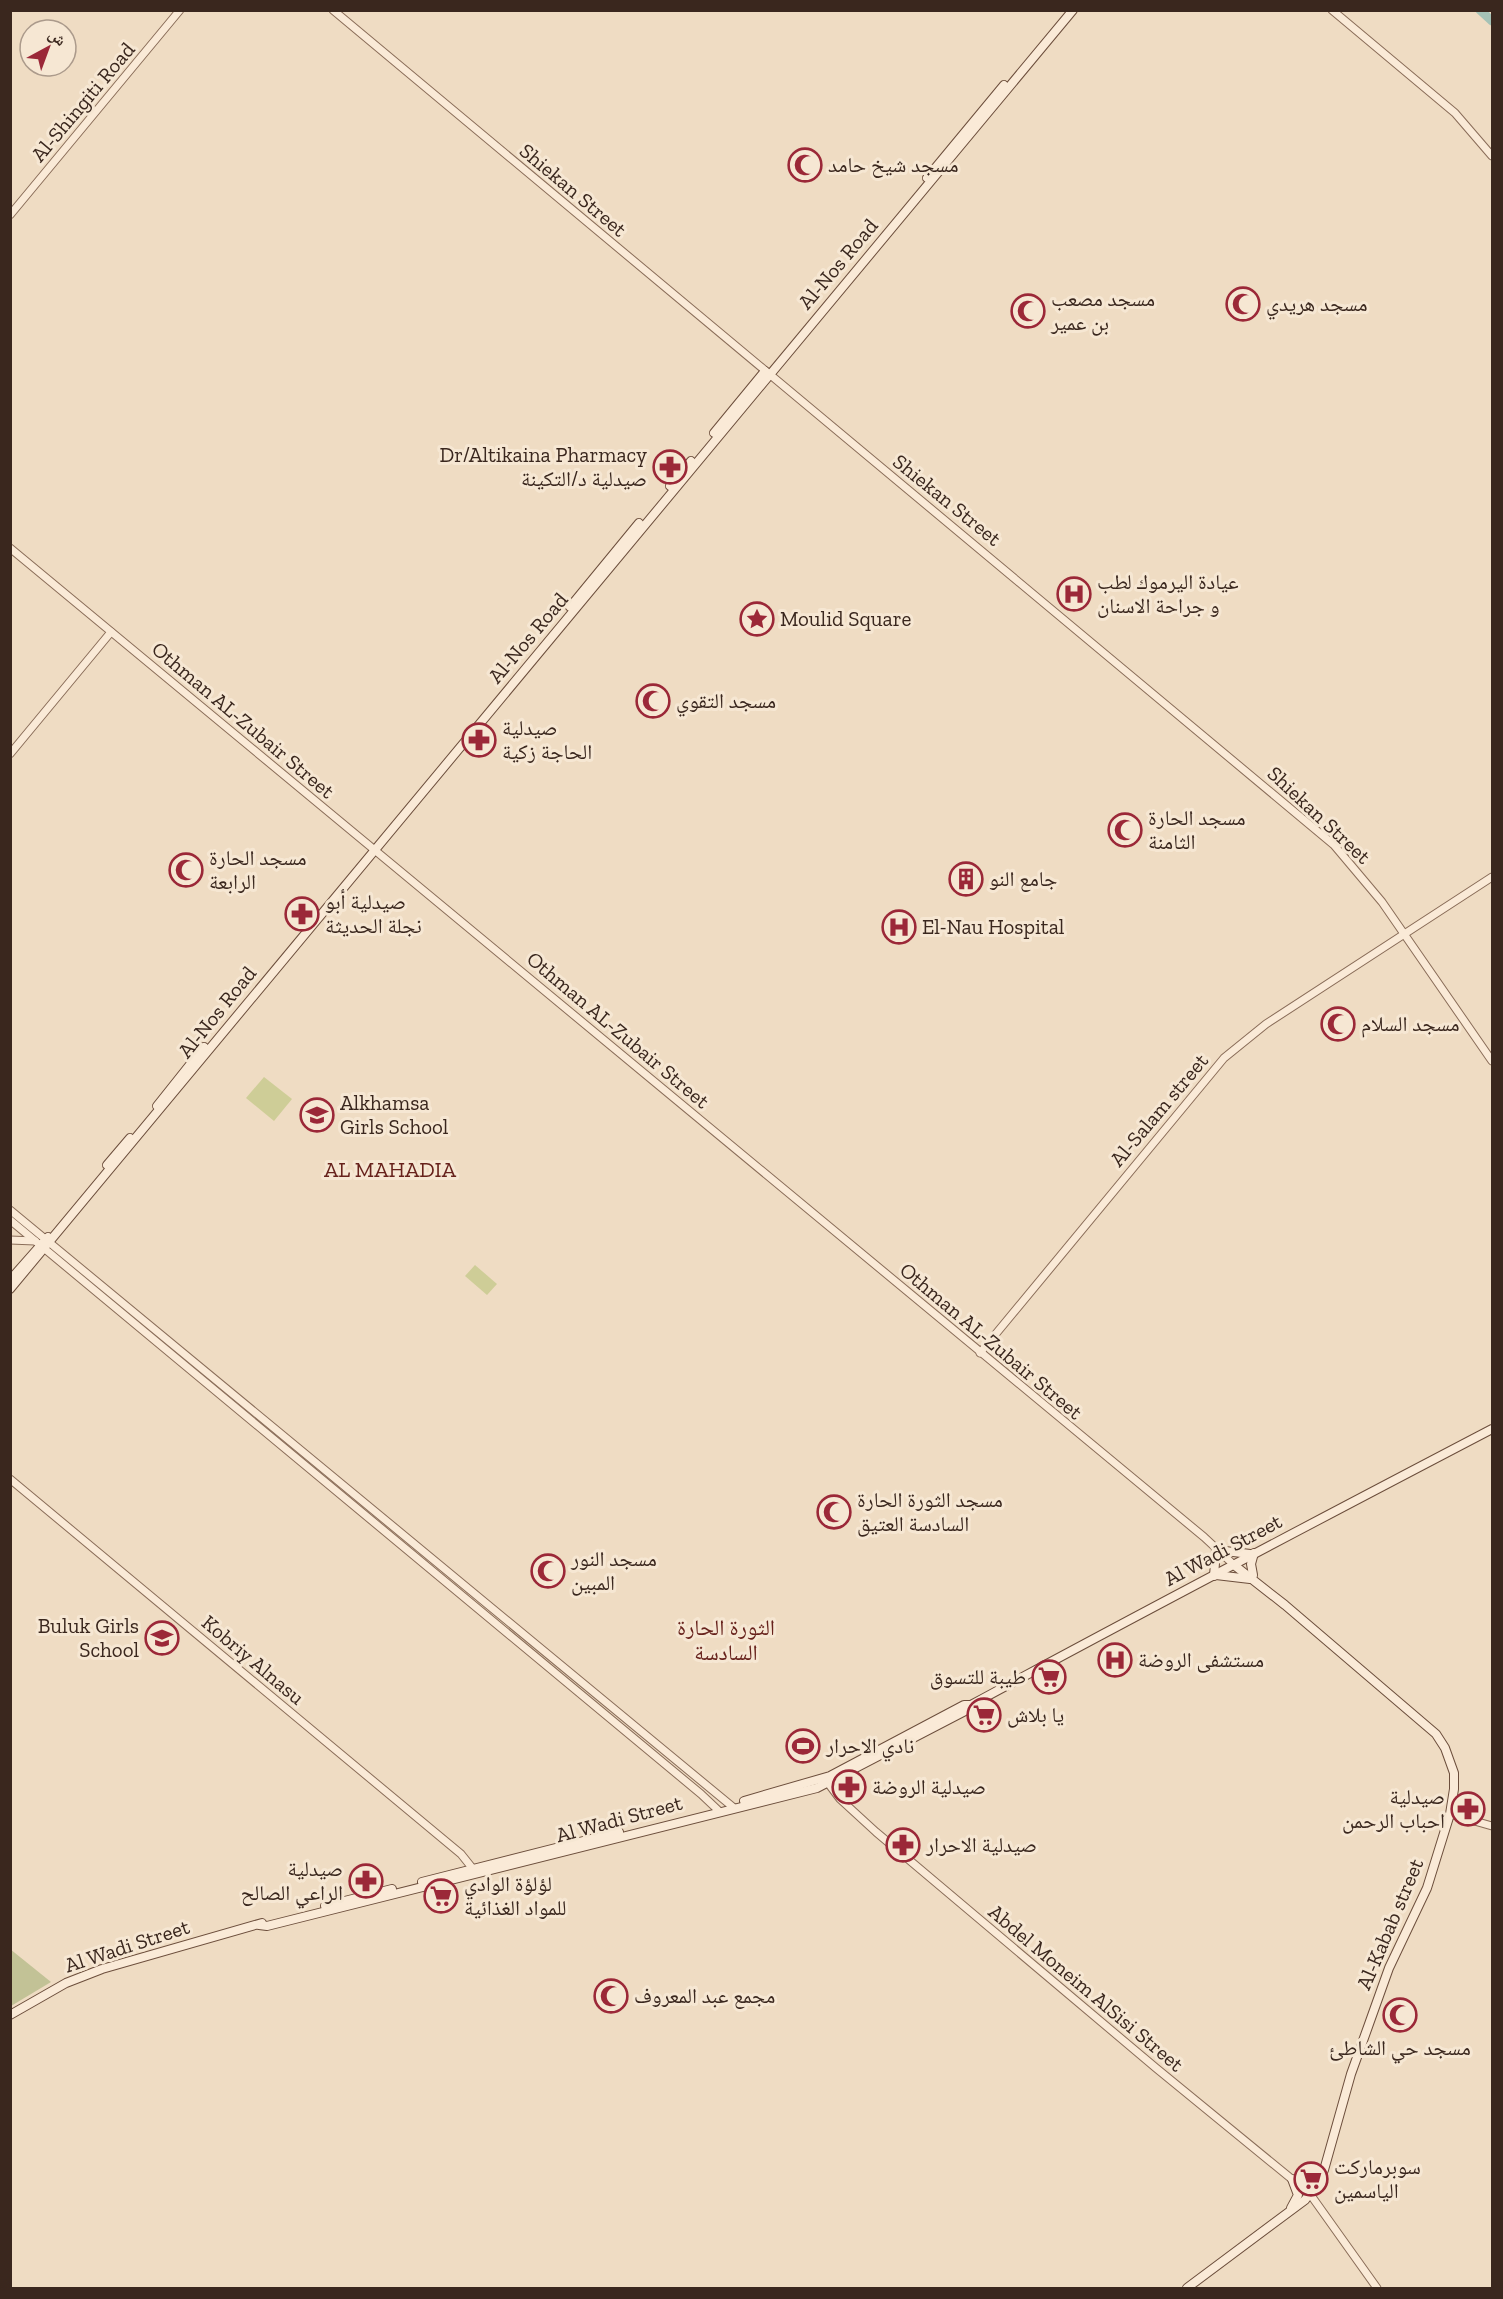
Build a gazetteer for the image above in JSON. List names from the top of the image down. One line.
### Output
{"streets":{"main road":["Al-Nos Road","Al Wadi Street","Al-Kabab street"],"street":["Al-Shingiti Road","Shiekan Street","Othman AL-Zubair Street","Al-Salam street","Kobriy Alnasu","Abdel Moneim AlSisi Street"]},"crossings":[["Shiekan Street","Al-Nos Road"],["Shiekan Street","Al-Salam street"],["Al-Nos Road","Othman AL-Zubair Street"],["Othman AL-Zubair Street","Al-Salam street"],["Othman AL-Zubair Street","Al Wadi Street"],["Al Wadi Street","Kobriy Alnasu"],["Al Wadi Street","Abdel Moneim AlSisi Street"],["Al-Kabab street","Abdel Moneim AlSisi Street"]],"districts":["AL MAHADIA","الثورة الحارة السادسة"],"places":{"mosque":["مسجد شيخ حامد","مسجد هريدي","مسجد مصعب بن عمير","مسجد التقوي","مسجد الحارة الثامنة","مسجد الحارة الرابعة","مسجد السلام","مسجد الثورة الحارة السادسة العتيق","مسجد النور المبين","مجمع عبد المعروف","مسجد حي الشاطئ"],"pharmacy":["Dr/Altikaina Pharmacy صيدلية د/التكينة","صيدلية الحاجة زكية","صيدلية أبو نجلة الحديثة","صيدلية الروضة","صيدلية احباب الرحمن","صيدلية الاحرار","صيدلية الراعي الصالح"],"hospital":["عيادة اليرموك لطب و جراحة الاسنان","El-Nau Hospital","مستشفى الروضة"],"place":["Moulid Square"],"building":["جامع النو"],"school or university":["Alkhamsa Girls School","Buluk Girls School"],"supermarket":["طيبة للتسوق","يا بلاش","لؤلؤة الوادي للمواد الغذائية","سوبرماركت الياسمين"],"sports":["نادي الاحرار"]},"north":"top right"}
